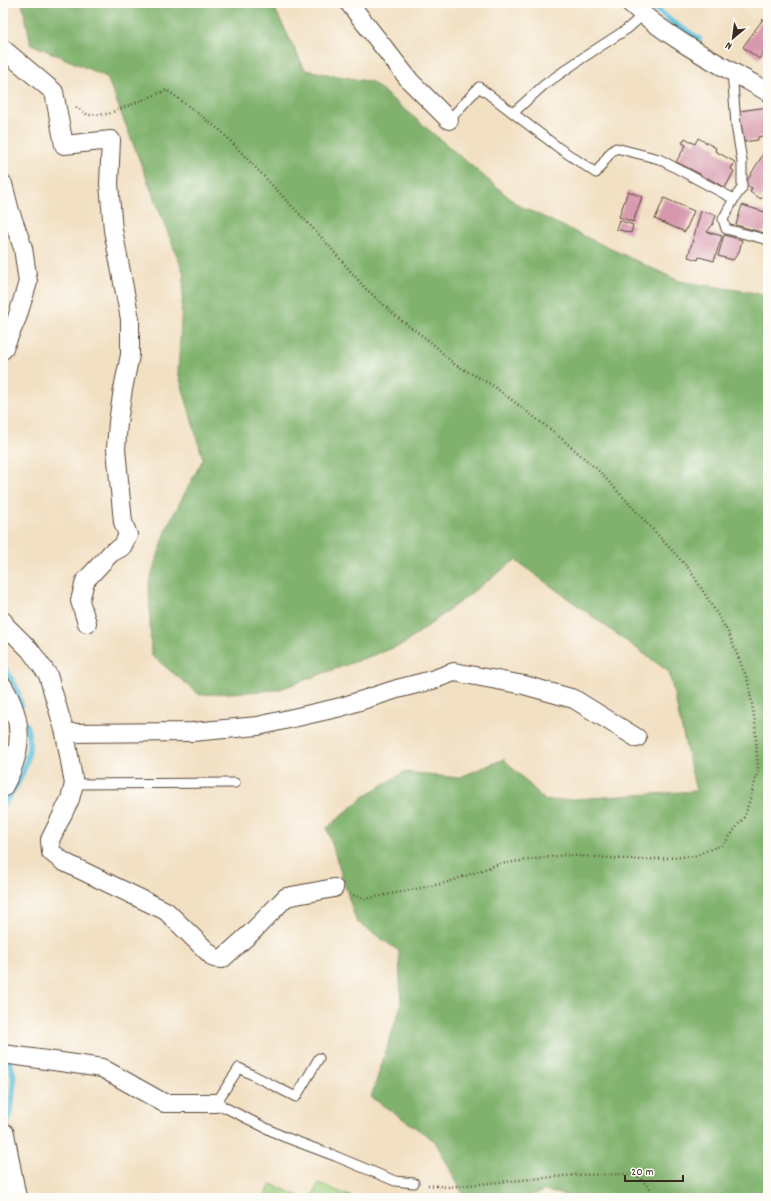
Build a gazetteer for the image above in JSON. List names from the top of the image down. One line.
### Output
{"scale_bar":"20 m","north":"bottom left"}
